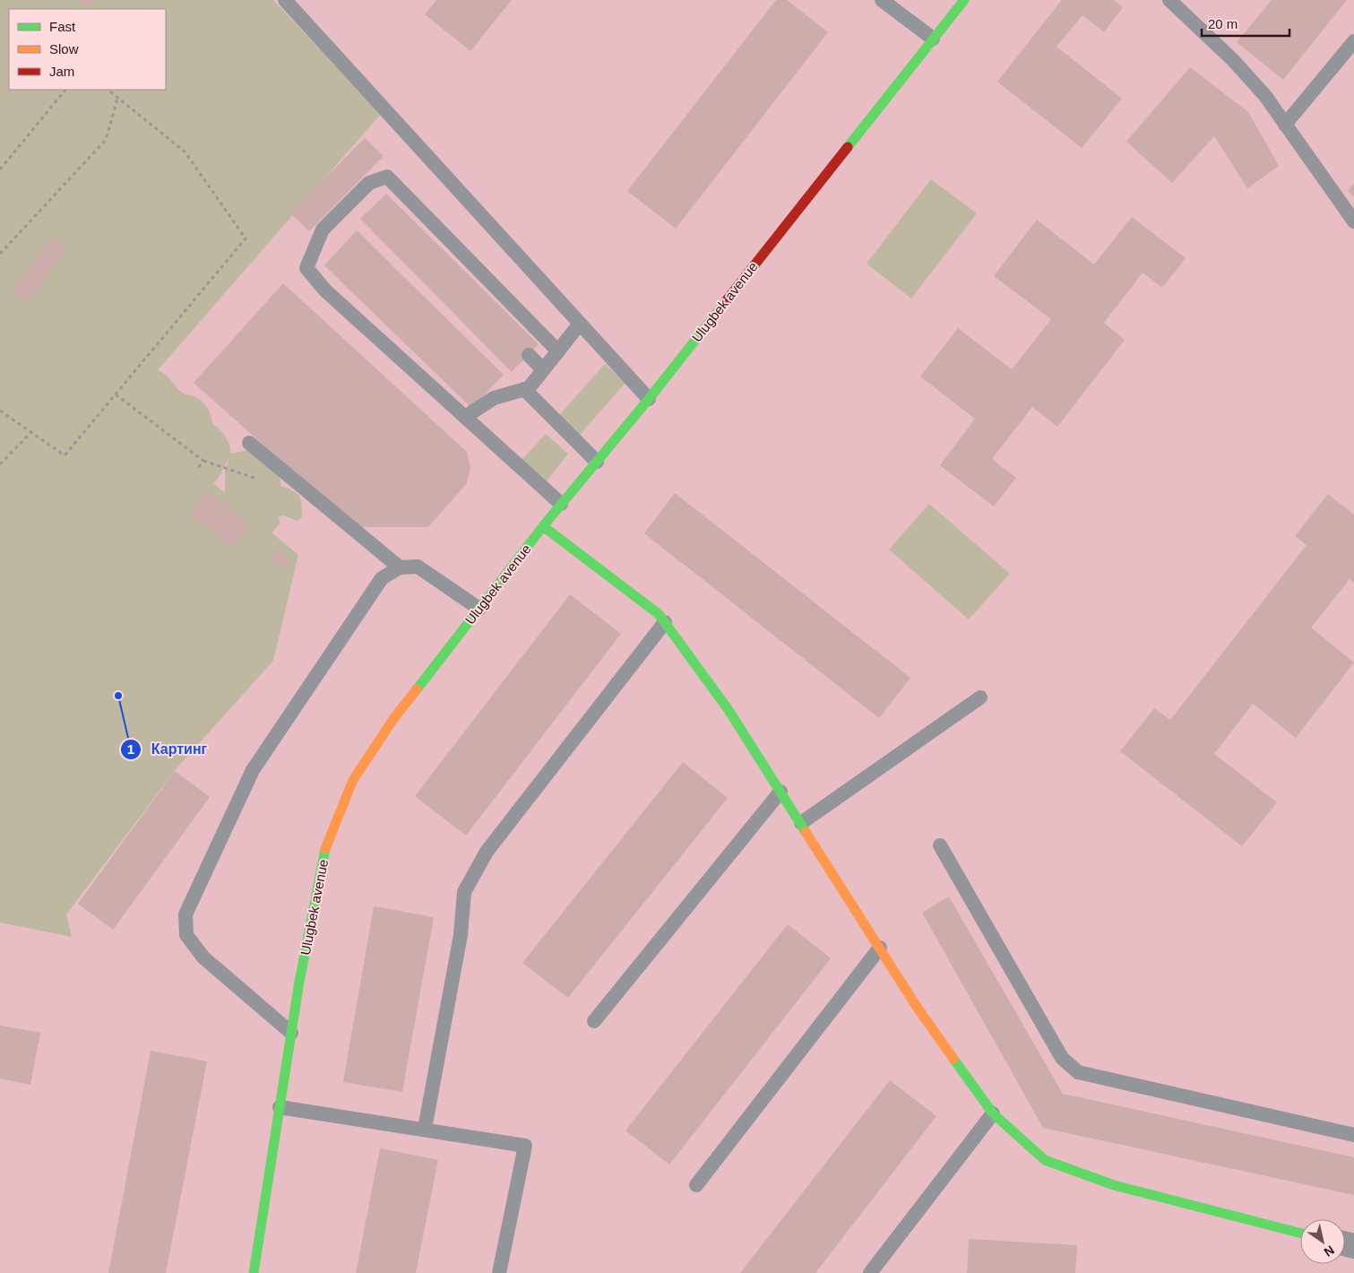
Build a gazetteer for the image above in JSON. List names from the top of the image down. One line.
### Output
{"streets":{"street":["Ulugbek avenue"]},"places":["Картинг"],"legend":["Fast","Slow","Jam"],"scale_bar":"20 m","north":"bottom right"}
